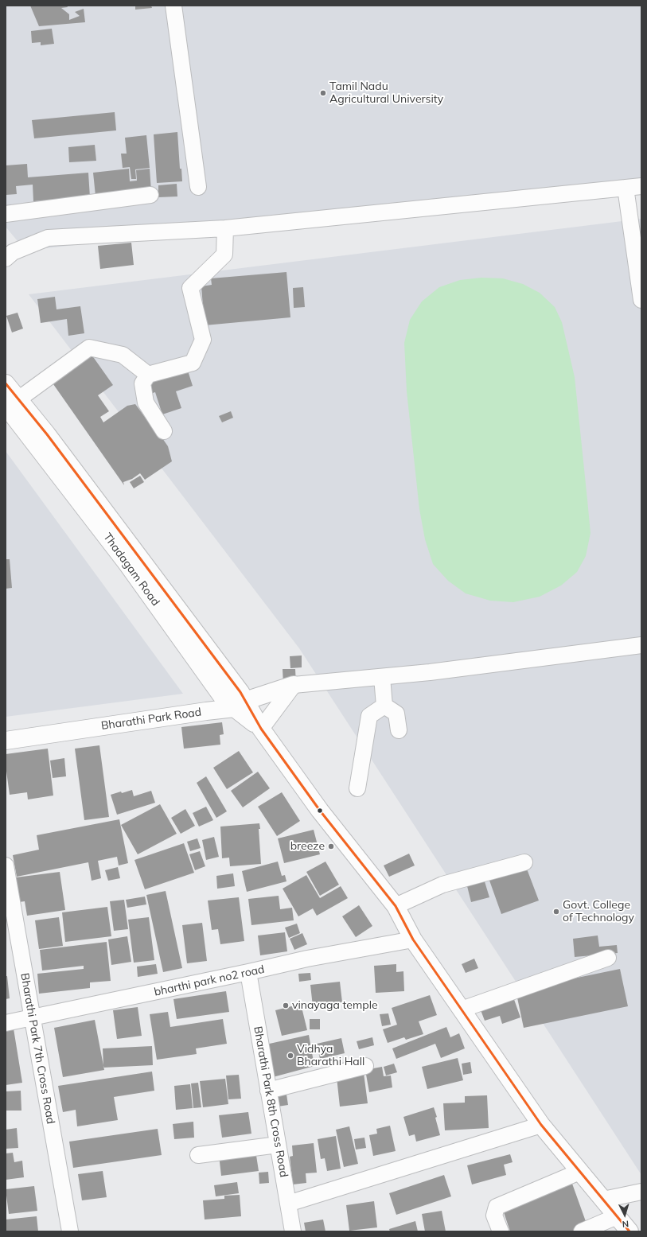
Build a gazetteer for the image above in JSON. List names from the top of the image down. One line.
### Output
{"streets":{"main road":["Thadagam Road","Bharathi Park Road"],"street":["bharthi park no2 road","Bharathi Park 7th Cross Road","Bharathi Park 8th Cross Road"]},"crossings":[["Thadagam Road","Bharathi Park Road"],["Thadagam Road","bharthi park no2 road"],["bharthi park no2 road","Bharathi Park 7th Cross Road"],["bharthi park no2 road","Bharathi Park 8th Cross Road"]],"places":["Tamil Nadu Agricultural University","breeze","Govt. College of Technology","vinayaga temple","Vidhya Bharathi Hall"],"north":"bottom"}
